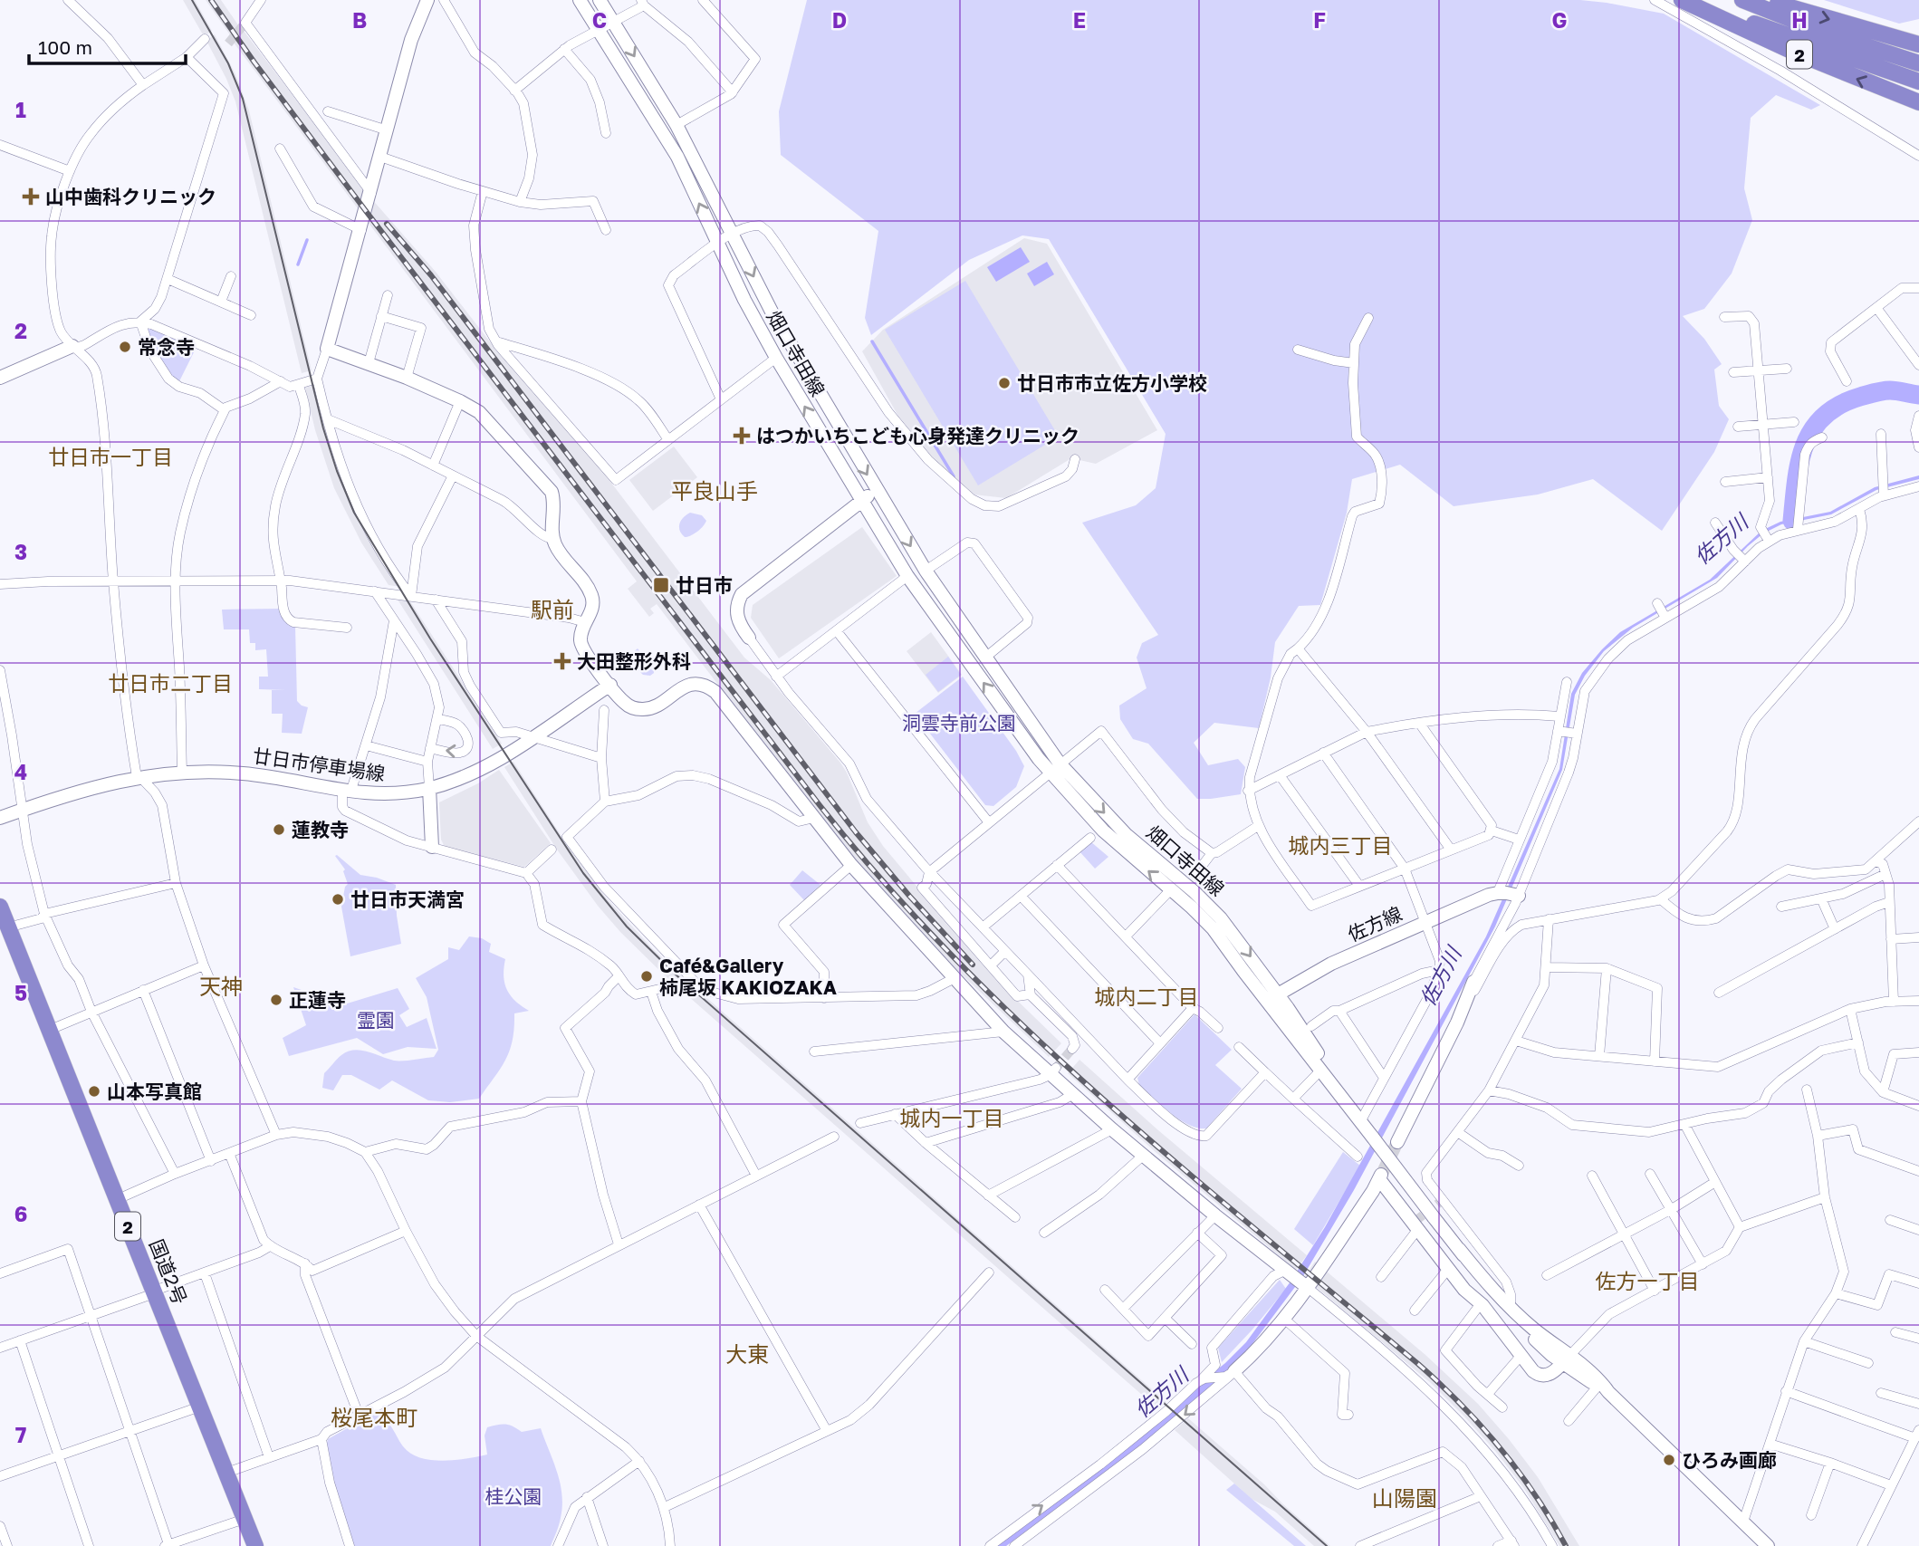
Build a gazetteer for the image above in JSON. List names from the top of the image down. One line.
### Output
{"streets":{"highway":["2","国道2号"],"street":["畑口寺田線","廿日市停車場線","佐方線"]},"crossings":[["畑口寺田線","佐方線"]],"districts":["廿日市一丁目","平良山手","駅前","廿日市二丁目","城内三丁目","天神","城内二丁目","城内一丁目","佐方一丁目","大東","桜尾本町","山陽園"],"water":["佐方川"],"parks":["洞雲寺前公園","霊園","桂公園"],"places":{"health":["山中歯科クリニック","はつかいちこども心身発達クリニック","大田整形外科"],"other":["常念寺","廿日市市立佐方小学校","蓮教寺","廿日市天満宮","Café&Gallery 柿尾坂 KAKIOZAKA","正蓮寺","山本写真館","ひろみ画廊"],"transit":["廿日市"]},"scale_bar":"100 m","grid":{"columns":["B","C","D","E","F","G","H"],"rows":["1","2","3","4","5","6","7"]}}
